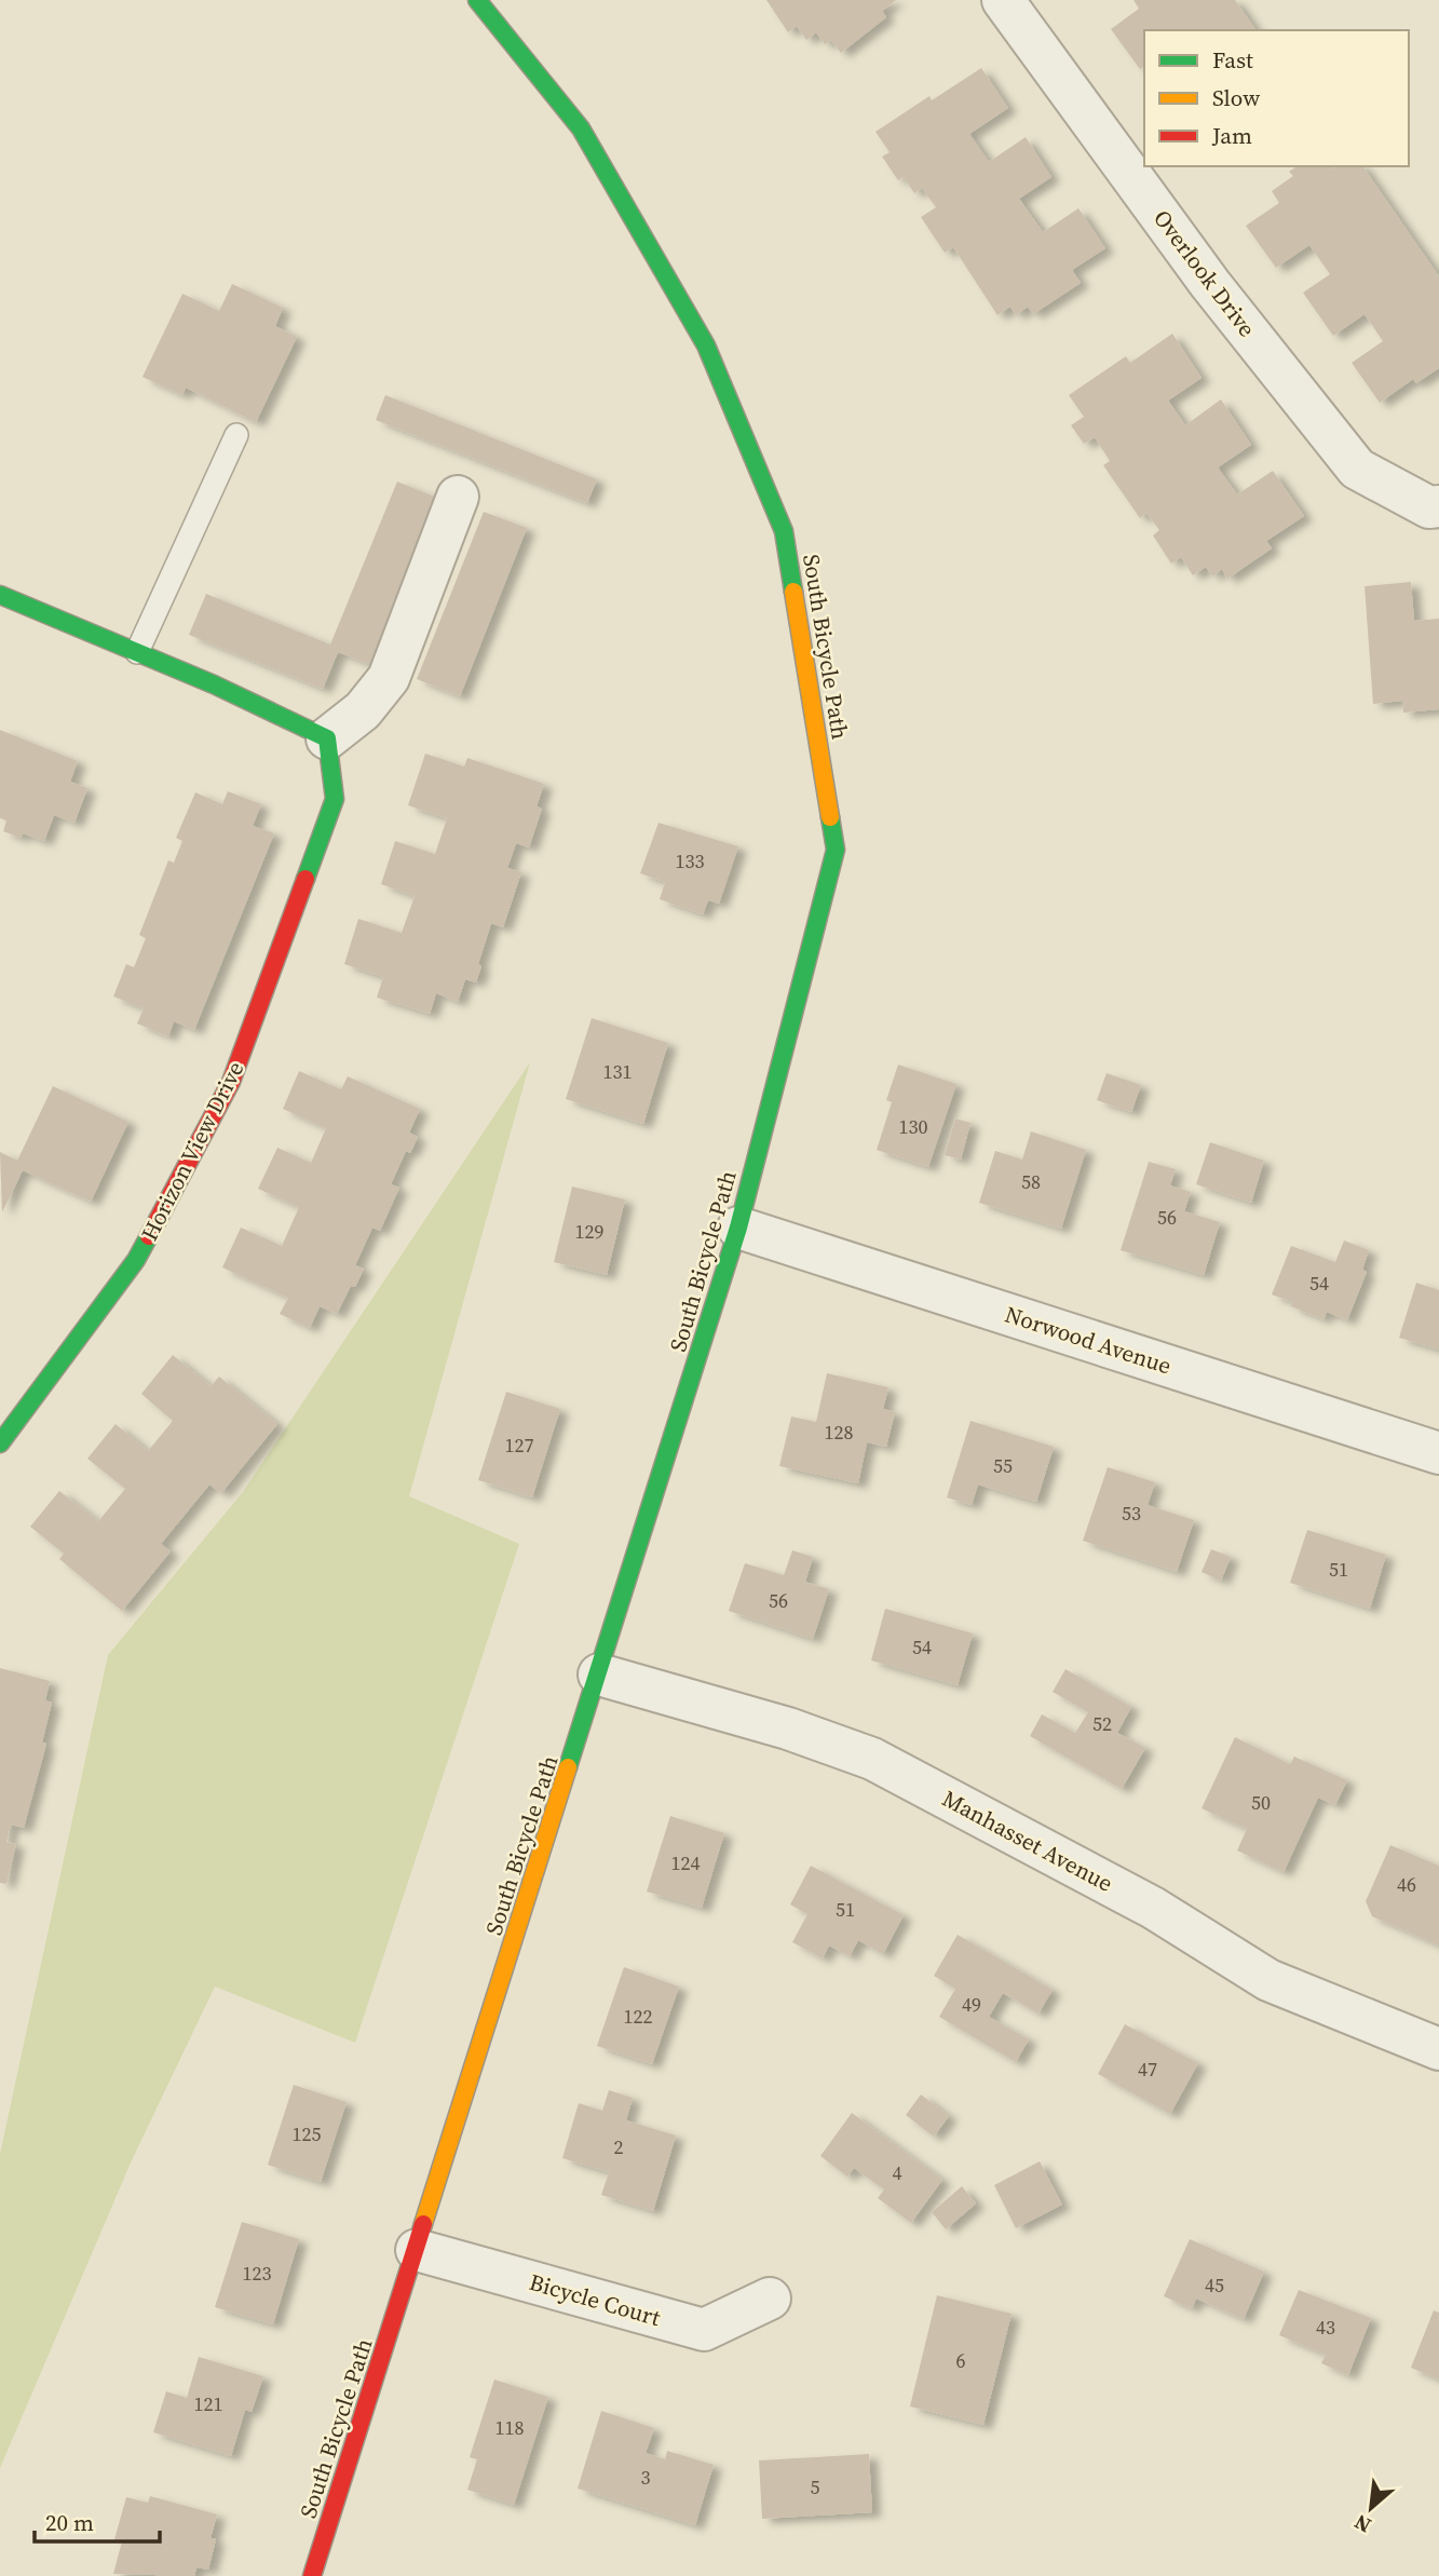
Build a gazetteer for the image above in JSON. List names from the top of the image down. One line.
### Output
{"streets":{"street":["Overlook Drive","South Bicycle Path","Horizon View Drive","Norwood Avenue","Manhasset Avenue","Bicycle Court"]},"crossings":[["South Bicycle Path","Norwood Avenue"],["South Bicycle Path","Manhasset Avenue"],["South Bicycle Path","Bicycle Court"]],"house_numbers":["133","131","130","58","56","129","54","128","127","55","53","51","56","54","52","50","124","46","51","49","122","47","125","2","4","123","45","43","6","121","118","3","5"],"legend":["Fast","Slow","Jam"],"scale_bar":"20 m","north":"bottom left"}
